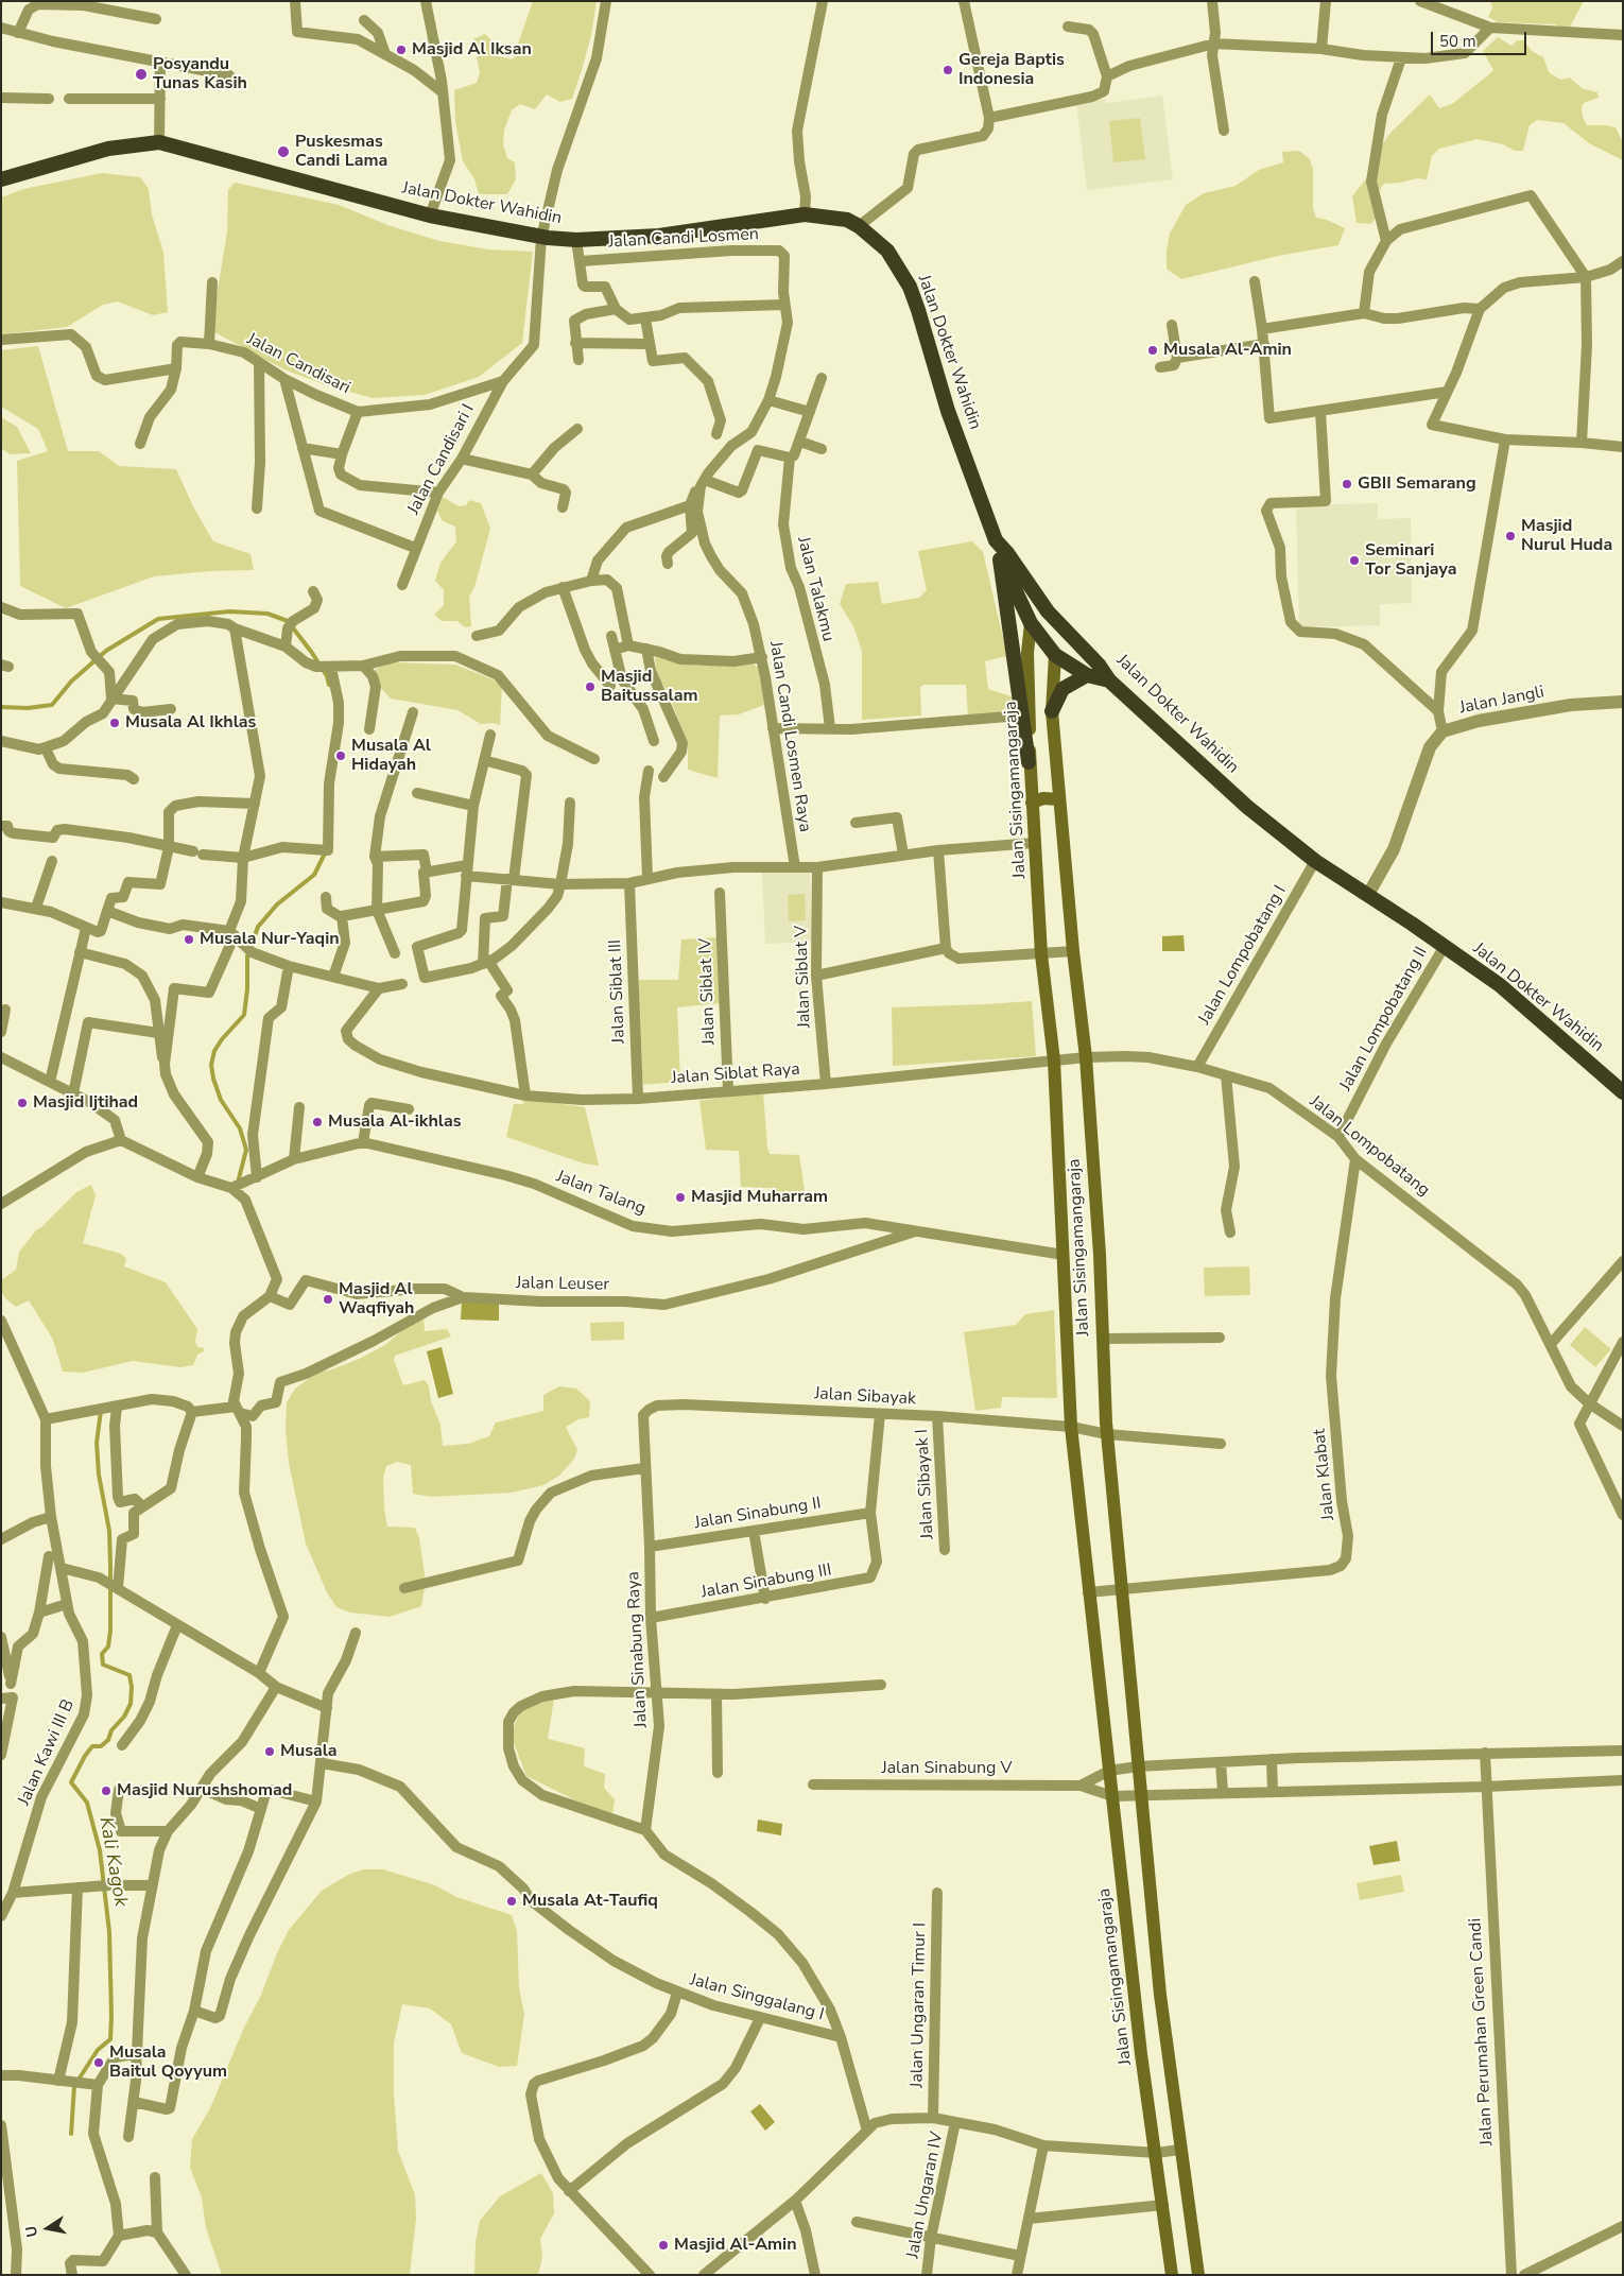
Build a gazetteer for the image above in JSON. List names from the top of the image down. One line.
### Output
{"streets":{"highway":["Jalan Dokter Wahidin"],"main road":["Jalan Sisingamangaraja"],"street":["Jalan Candi Losmen","Jalan Candisari","Jalan Candisari I","Jalan Talakmu","Jalan Jangli","Jalan Candi Losmen Raya","Jalan Lompobatang I","Jalan Siblat V","Jalan Siblat III","Jalan Siblat IV","Jalan Lompobatang II","Jalan Siblat Raya","Jalan Lompobatang","Jalan Talang","Jalan Leuser","Jalan Sibayak","Jalan Klabat","Jalan Sibayak I","Jalan Sinabung II","Jalan Sinabung III","Jalan Sinabung Raya","Jalan Kawi III B","Jalan Sinabung V","Jalan Singgalang I","Jalan Ungaran Timur I","Jalan Perumahan Green Candi","Jalan Ungaran IV"]},"crossings":[["Jalan Dokter Wahidin","Jalan Jangli"],["Jalan Dokter Wahidin","Jalan Lompobatang I"],["Jalan Dokter Wahidin","Jalan Lompobatang II"],["Jalan Candi Losmen","Jalan Candi Losmen Raya"],["Jalan Candisari","Jalan Candisari I"],["Jalan Sisingamangaraja","Jalan Siblat Raya"],["Jalan Sisingamangaraja","Jalan Lompobatang"],["Jalan Sisingamangaraja","Jalan Talang"],["Jalan Sisingamangaraja","Jalan Sibayak"],["Jalan Sisingamangaraja","Jalan Klabat"],["Jalan Lompobatang I","Jalan Lompobatang"],["Jalan Siblat V","Jalan Siblat Raya"],["Jalan Siblat III","Jalan Siblat Raya"],["Jalan Siblat IV","Jalan Siblat Raya"],["Jalan Lompobatang II","Jalan Lompobatang"],["Jalan Lompobatang","Jalan Klabat"],["Jalan Talang","Jalan Leuser"],["Jalan Sibayak","Jalan Sibayak I"],["Jalan Sibayak","Jalan Sinabung Raya"],["Jalan Sinabung II","Jalan Sinabung III"],["Jalan Sinabung II","Jalan Sinabung Raya"],["Jalan Sinabung III","Jalan Sinabung Raya"]],"water":["Kali Kagok"],"places":["Masjid Al Iksan","Gereja Baptis Indonesia","Posyandu Tunas Kasih","Puskesmas Candi Lama","Musala Al-Amin","GBII Semarang","Masjid Nurul Huda","Seminari Tor Sanjaya","Masjid Baitussalam","Musala Al Ikhlas","Musala Al Hidayah","Musala Nur-Yaqin","Masjid Ijtihad","Musala Al-ikhlas","Masjid Muharram","Masjid Al Waqfiyah","Musala","Masjid Nurushshomad","Musala At-Taufiq","Musala Baitul Qoyyum","Masjid Al-Amin"],"scale_bar":"50 m","north":"left"}
